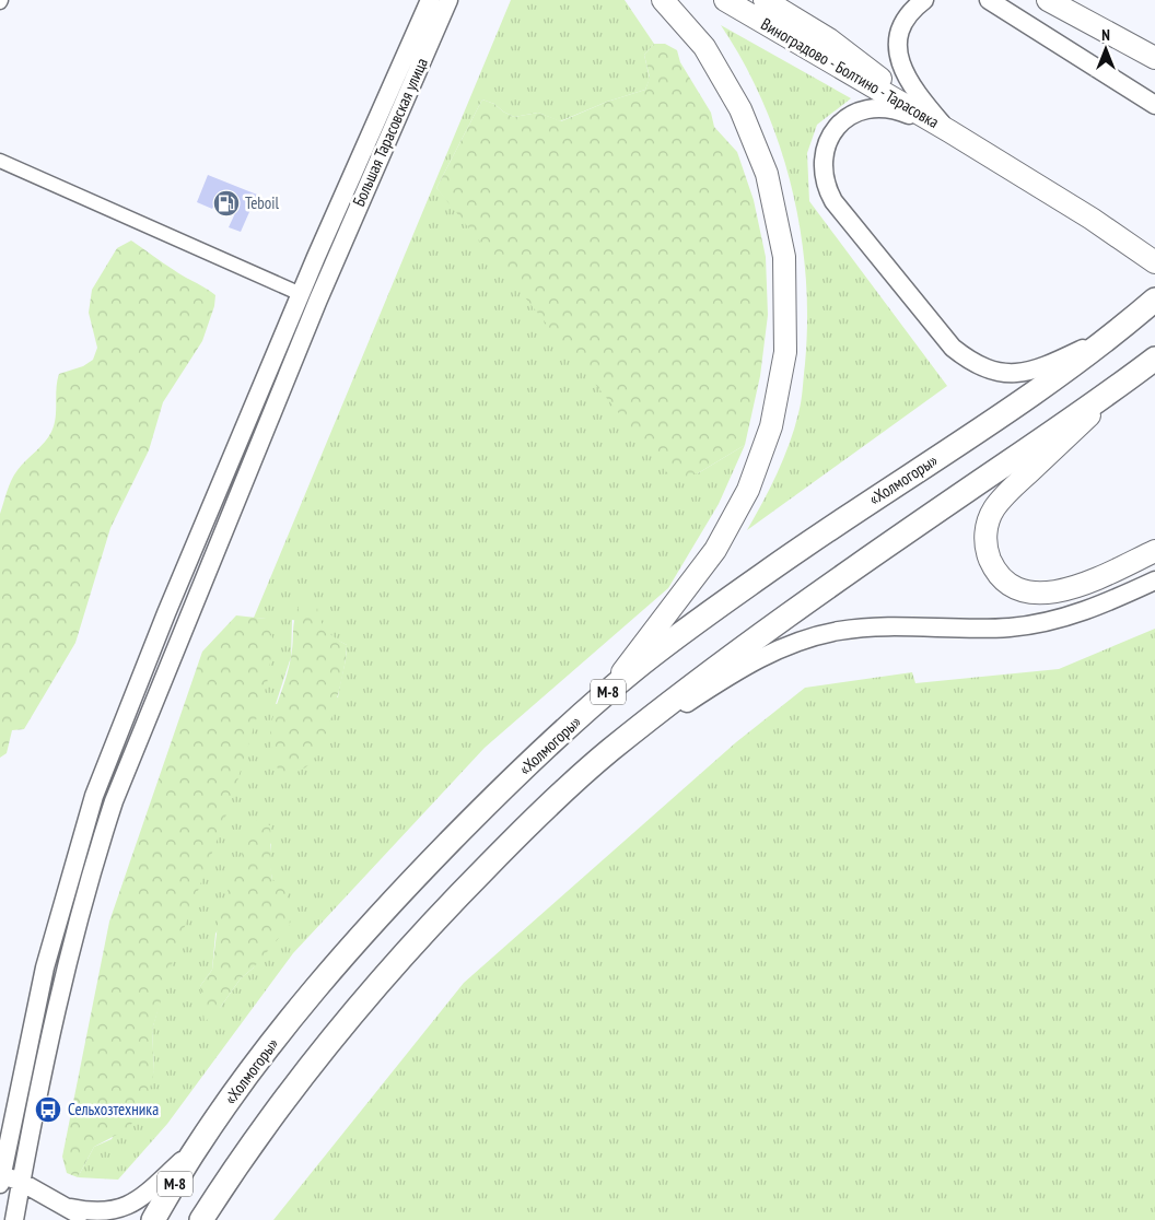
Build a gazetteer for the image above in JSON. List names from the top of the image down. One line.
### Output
{"streets":{"highway":["«Холмогоры»","М-8"],"main road":["Виноградово - Болтино - Тарасовка"],"street":["Большая Тарасовская улица"]},"places":{"fuel station":["Teboil"],"bus stop":["Сельхозтехника"]},"north":"top"}
